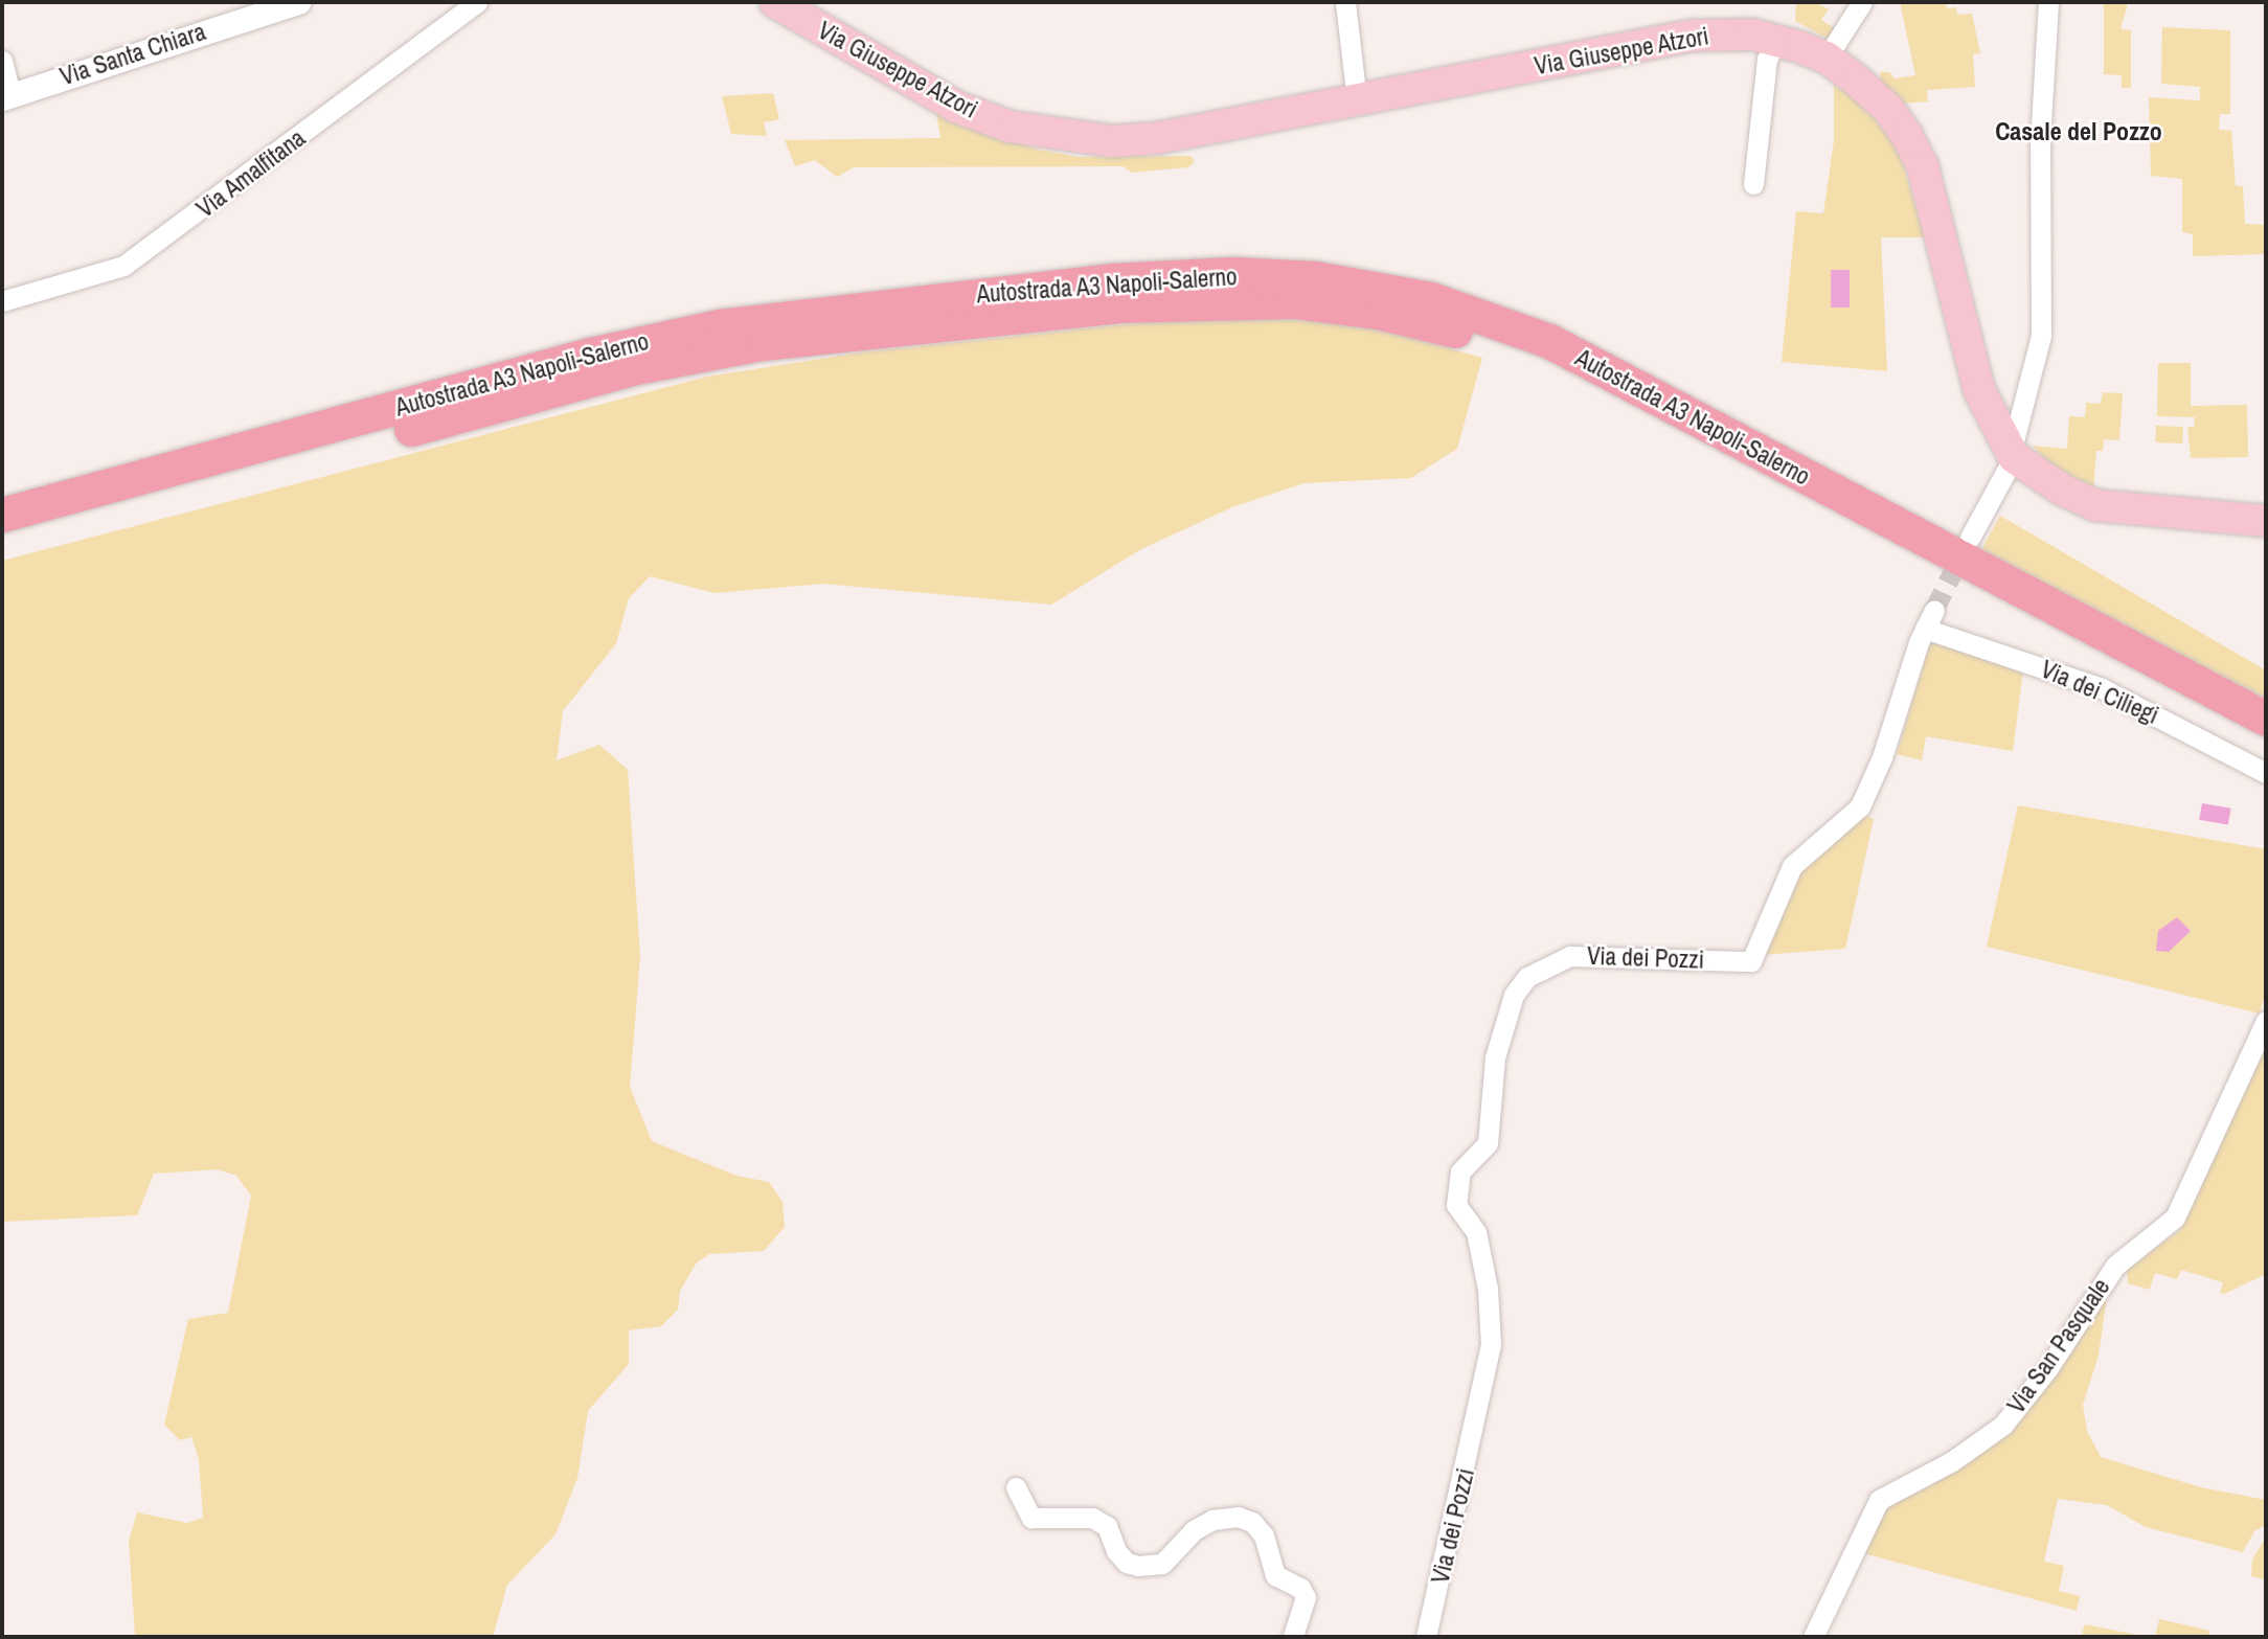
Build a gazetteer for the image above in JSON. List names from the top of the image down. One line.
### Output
{"streets":{"highway":["Autostrada A3 Napoli-Salerno"],"main road":["Via Giuseppe Atzori"],"street":["Via Santa Chiara","Via Amalfitana","Via dei Ciliegi","Via dei Pozzi","Via San Pasquale"]},"crossings":[["Via dei Ciliegi","Via dei Pozzi"]],"districts":["Casale del Pozzo"]}
